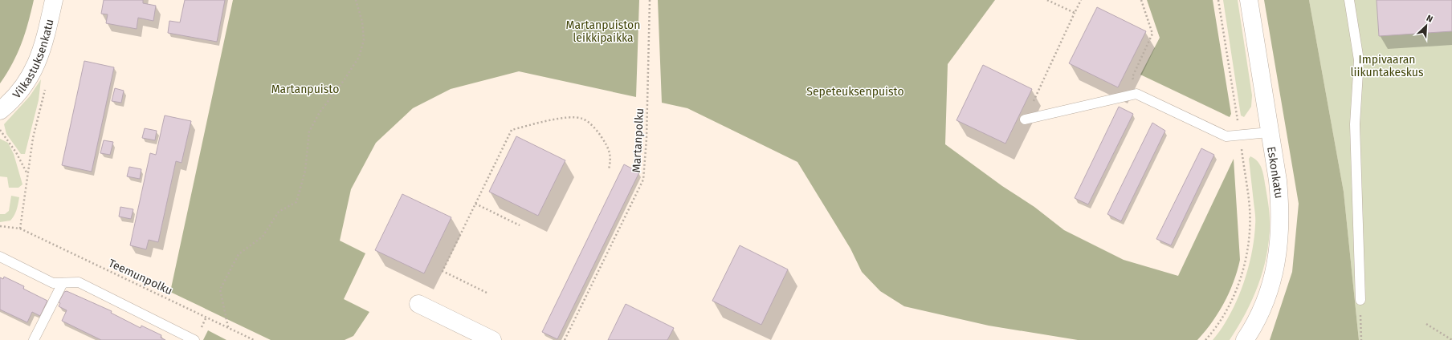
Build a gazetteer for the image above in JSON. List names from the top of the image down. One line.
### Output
{"streets":{"street":["Vilkastuksenkatu","Eskonkatu"],"path":["Martanpolku","Teemunpolku"]},"parks":["Martanpuiston leikkipaikka","Impivaaran liikuntakeskus","Martanpuisto","Sepeteuksenpuisto"],"north":"top right"}
